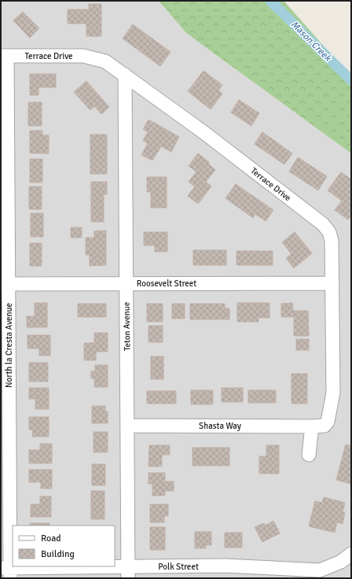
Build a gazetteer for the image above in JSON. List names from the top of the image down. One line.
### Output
{"streets":{"street":["Terrace Drive","Roosevelt Street","Teton Avenue","North la Cresta Avenue","Shasta Way","Polk Street"]},"crossings":[["Terrace Drive","Roosevelt Street"],["Terrace Drive","Teton Avenue"],["Terrace Drive","North la Cresta Avenue"],["Terrace Drive","Shasta Way"],["Roosevelt Street","Teton Avenue"],["Roosevelt Street","North la Cresta Avenue"],["Teton Avenue","Shasta Way"],["Teton Avenue","Polk Street"],["North la Cresta Avenue","Polk Street"]],"water":["Mason Creek"],"legend":["Road","Building"]}
